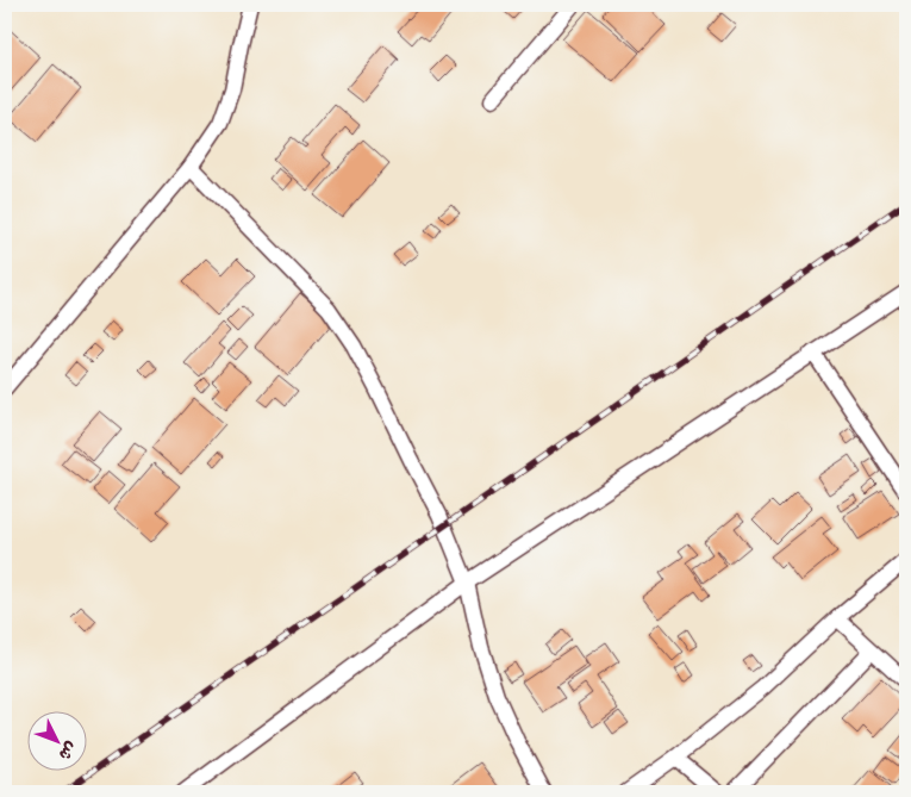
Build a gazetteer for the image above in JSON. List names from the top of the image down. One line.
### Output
{"north":"bottom right"}
